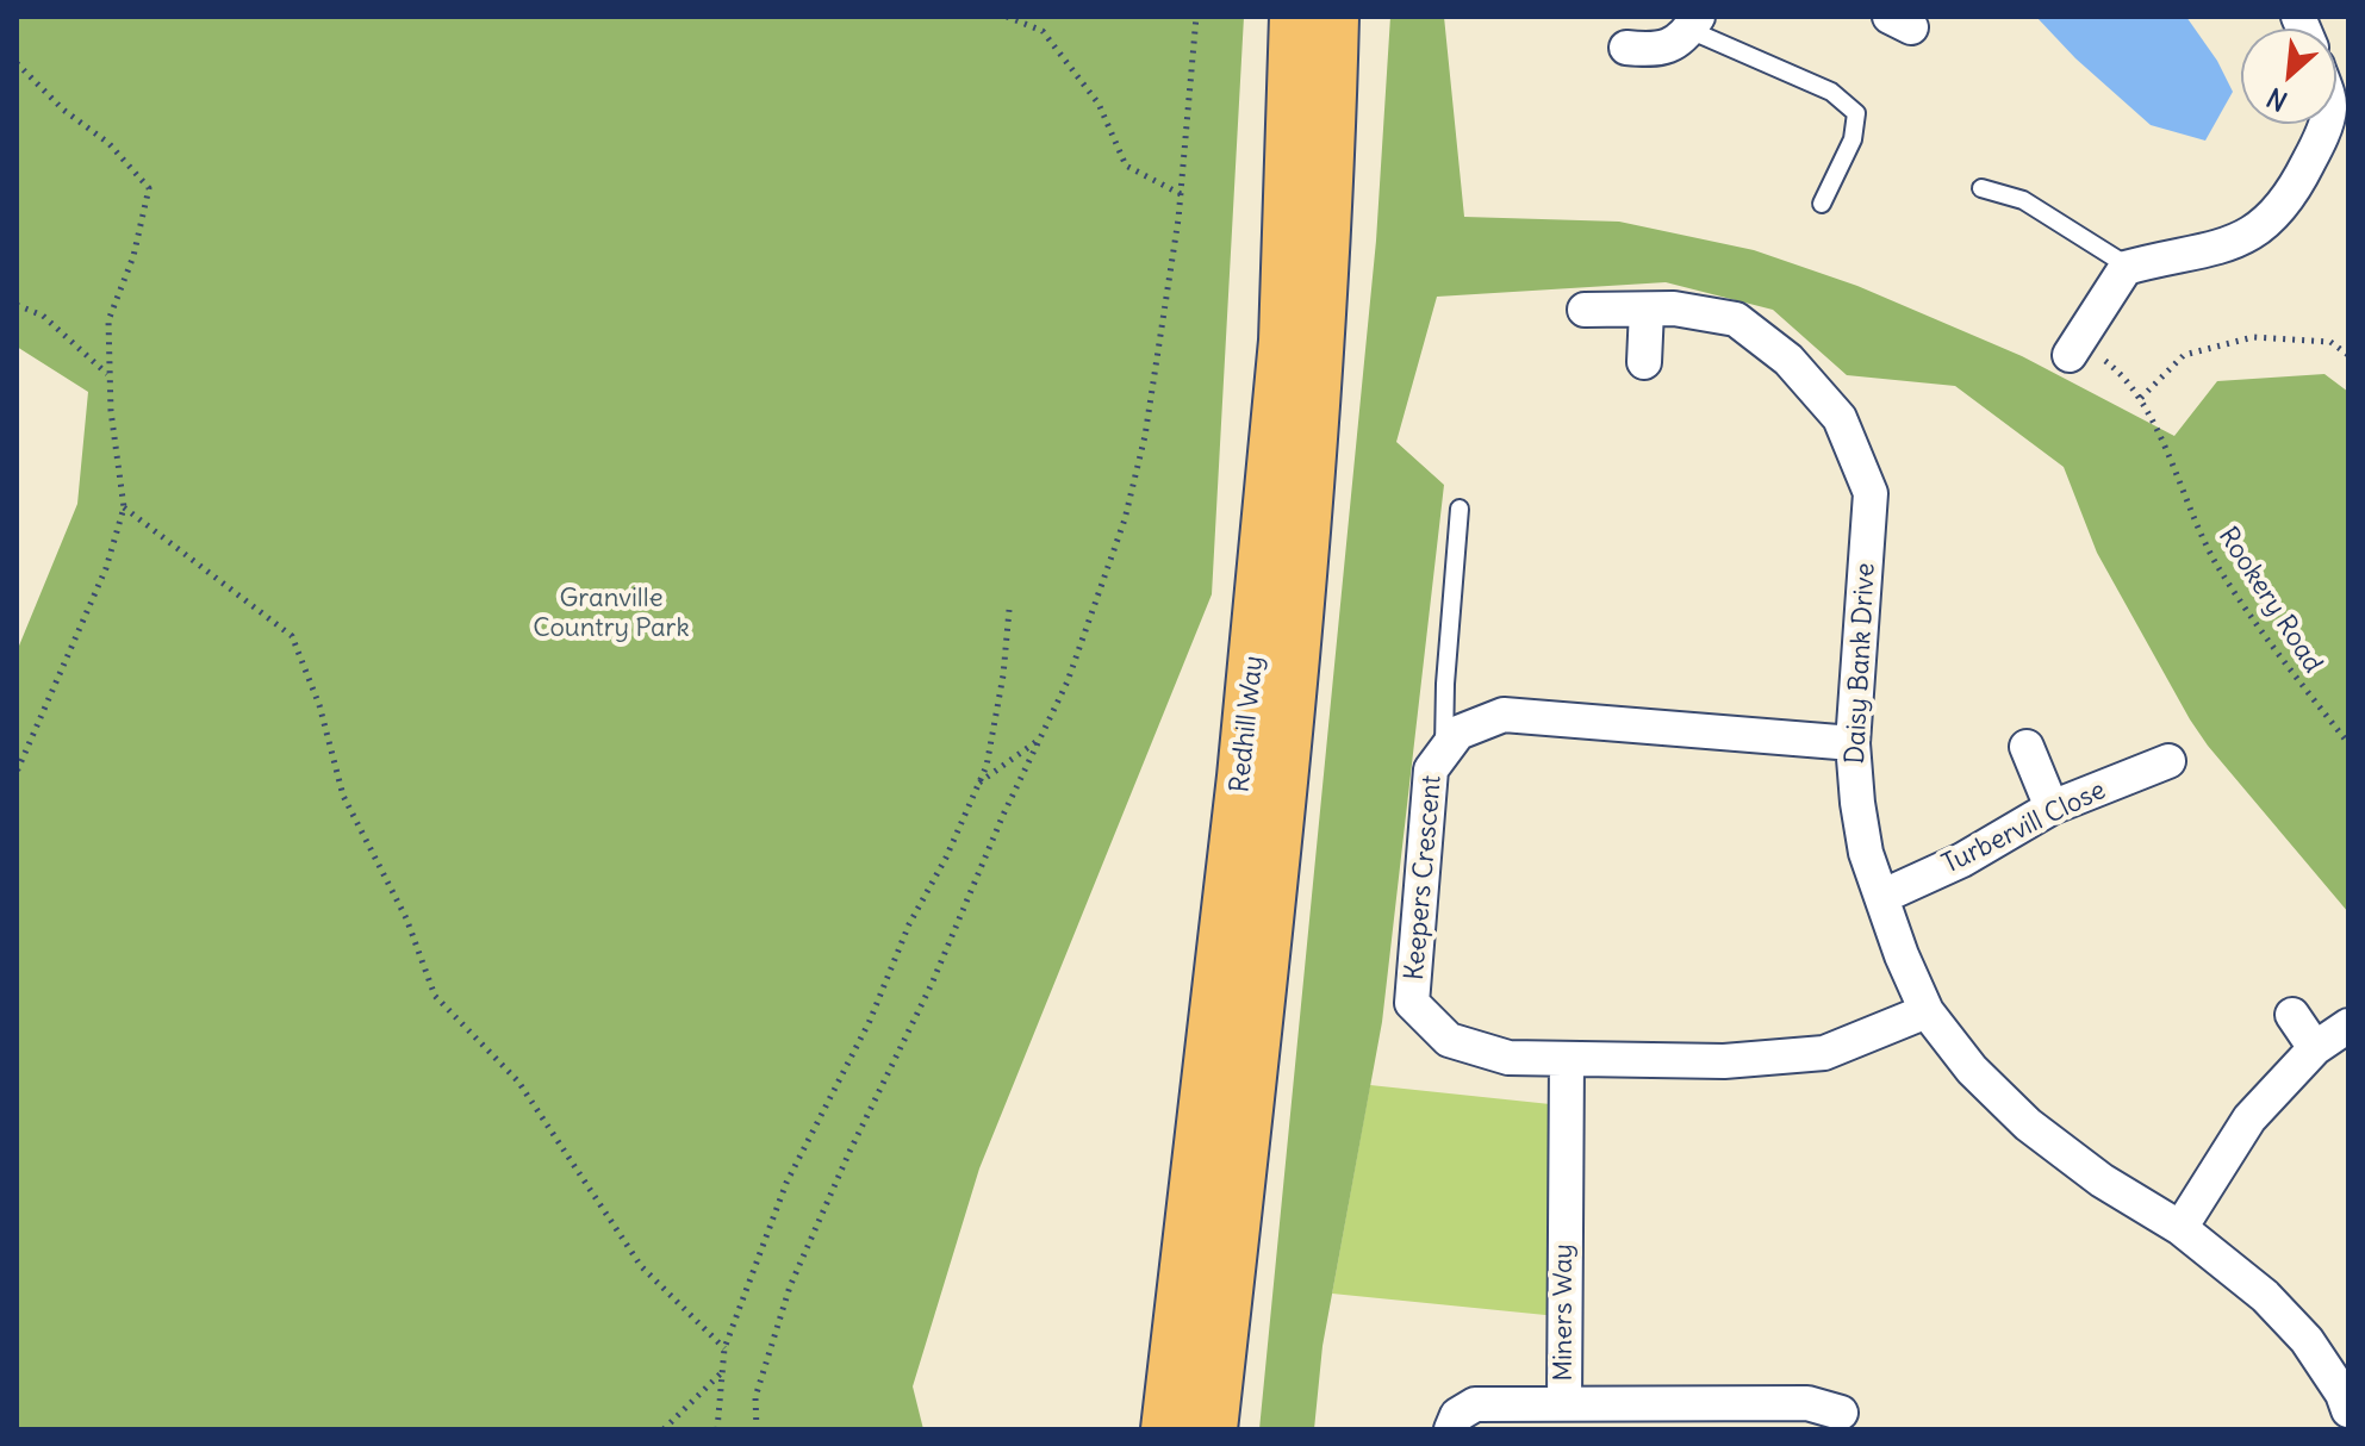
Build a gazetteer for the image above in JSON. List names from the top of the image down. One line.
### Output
{"streets":{"main road":["Redhill Way"],"street":["Daisy Bank Drive","Turbervill Close","Keepers Crescent","Miners Way"],"path":["Rookery Road"]},"crossings":[["Daisy Bank Drive","Turbervill Close"],["Daisy Bank Drive","Keepers Crescent"],["Keepers Crescent","Miners Way"]],"parks":["Granville Country Park"],"north":"bottom left"}
